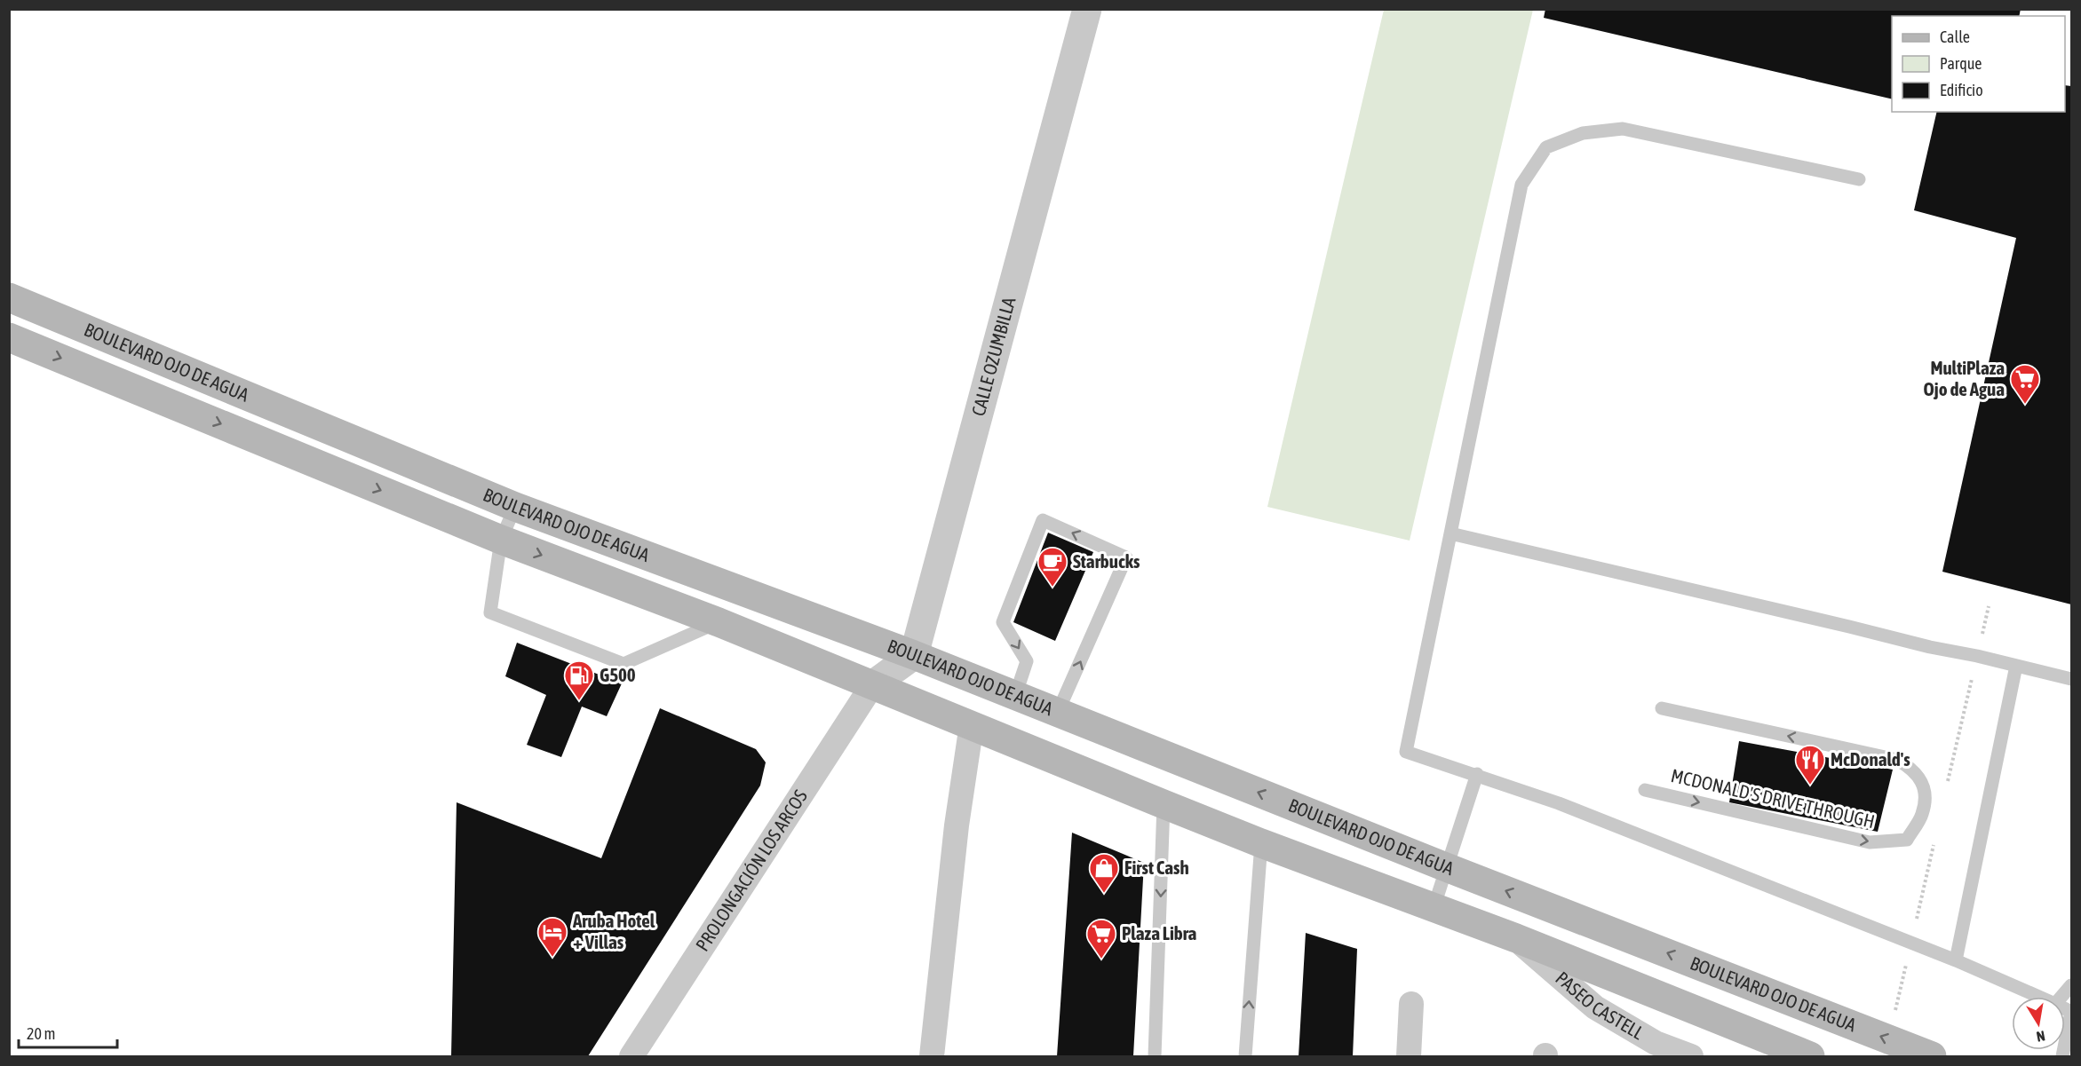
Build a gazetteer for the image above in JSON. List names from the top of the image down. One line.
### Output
{"streets":{"main road":["BOULEVARD OJO DE AGUA"],"street":["CALLE OZUMBILLA","PROLONGACIÓN LOS ARCOS","PASEO CASTELL"],"lane":["MCDONALD'S DRIVE THROUGH"]},"crossings":[["CALLE OZUMBILLA","BOULEVARD OJO DE AGUA"],["BOULEVARD OJO DE AGUA","PROLONGACIÓN LOS ARCOS"],["BOULEVARD OJO DE AGUA","PASEO CASTELL"]],"places":{"supermarket":["MultiPlaza Ojo de Agua","Plaza Libra"],"cafe":["Starbucks"],"fuel station":["G500"],"restaurant":["McDonald's"],"shop":["First Cash"],"hotel":["Aruba Hotel + Villas"]},"legend":["Calle","Parque","Edificio"],"scale_bar":"20 m","north":"bottom"}
